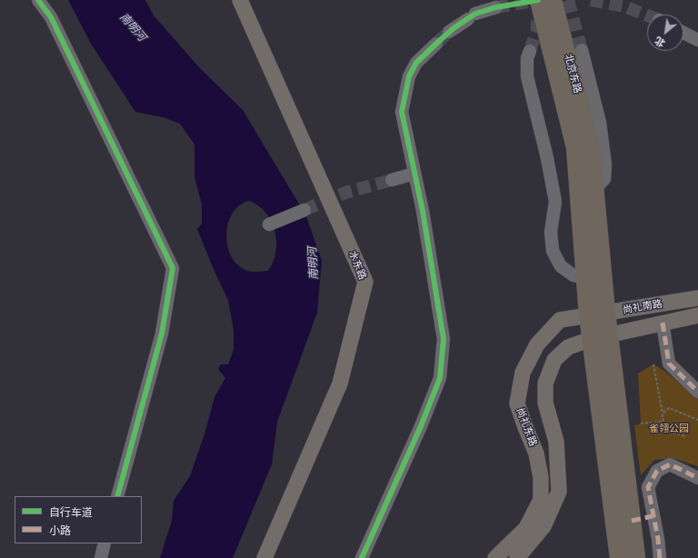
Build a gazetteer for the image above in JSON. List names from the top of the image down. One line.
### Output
{"streets":{"highway":["北京东路"],"main road":["水东路","尚礼南路","尚礼东路"]},"crossings":[["尚礼南路","尚礼东路"]],"water":["南明河"],"parks":["雀翎公园"],"legend":["自行车道","小路"],"north":"bottom left"}
